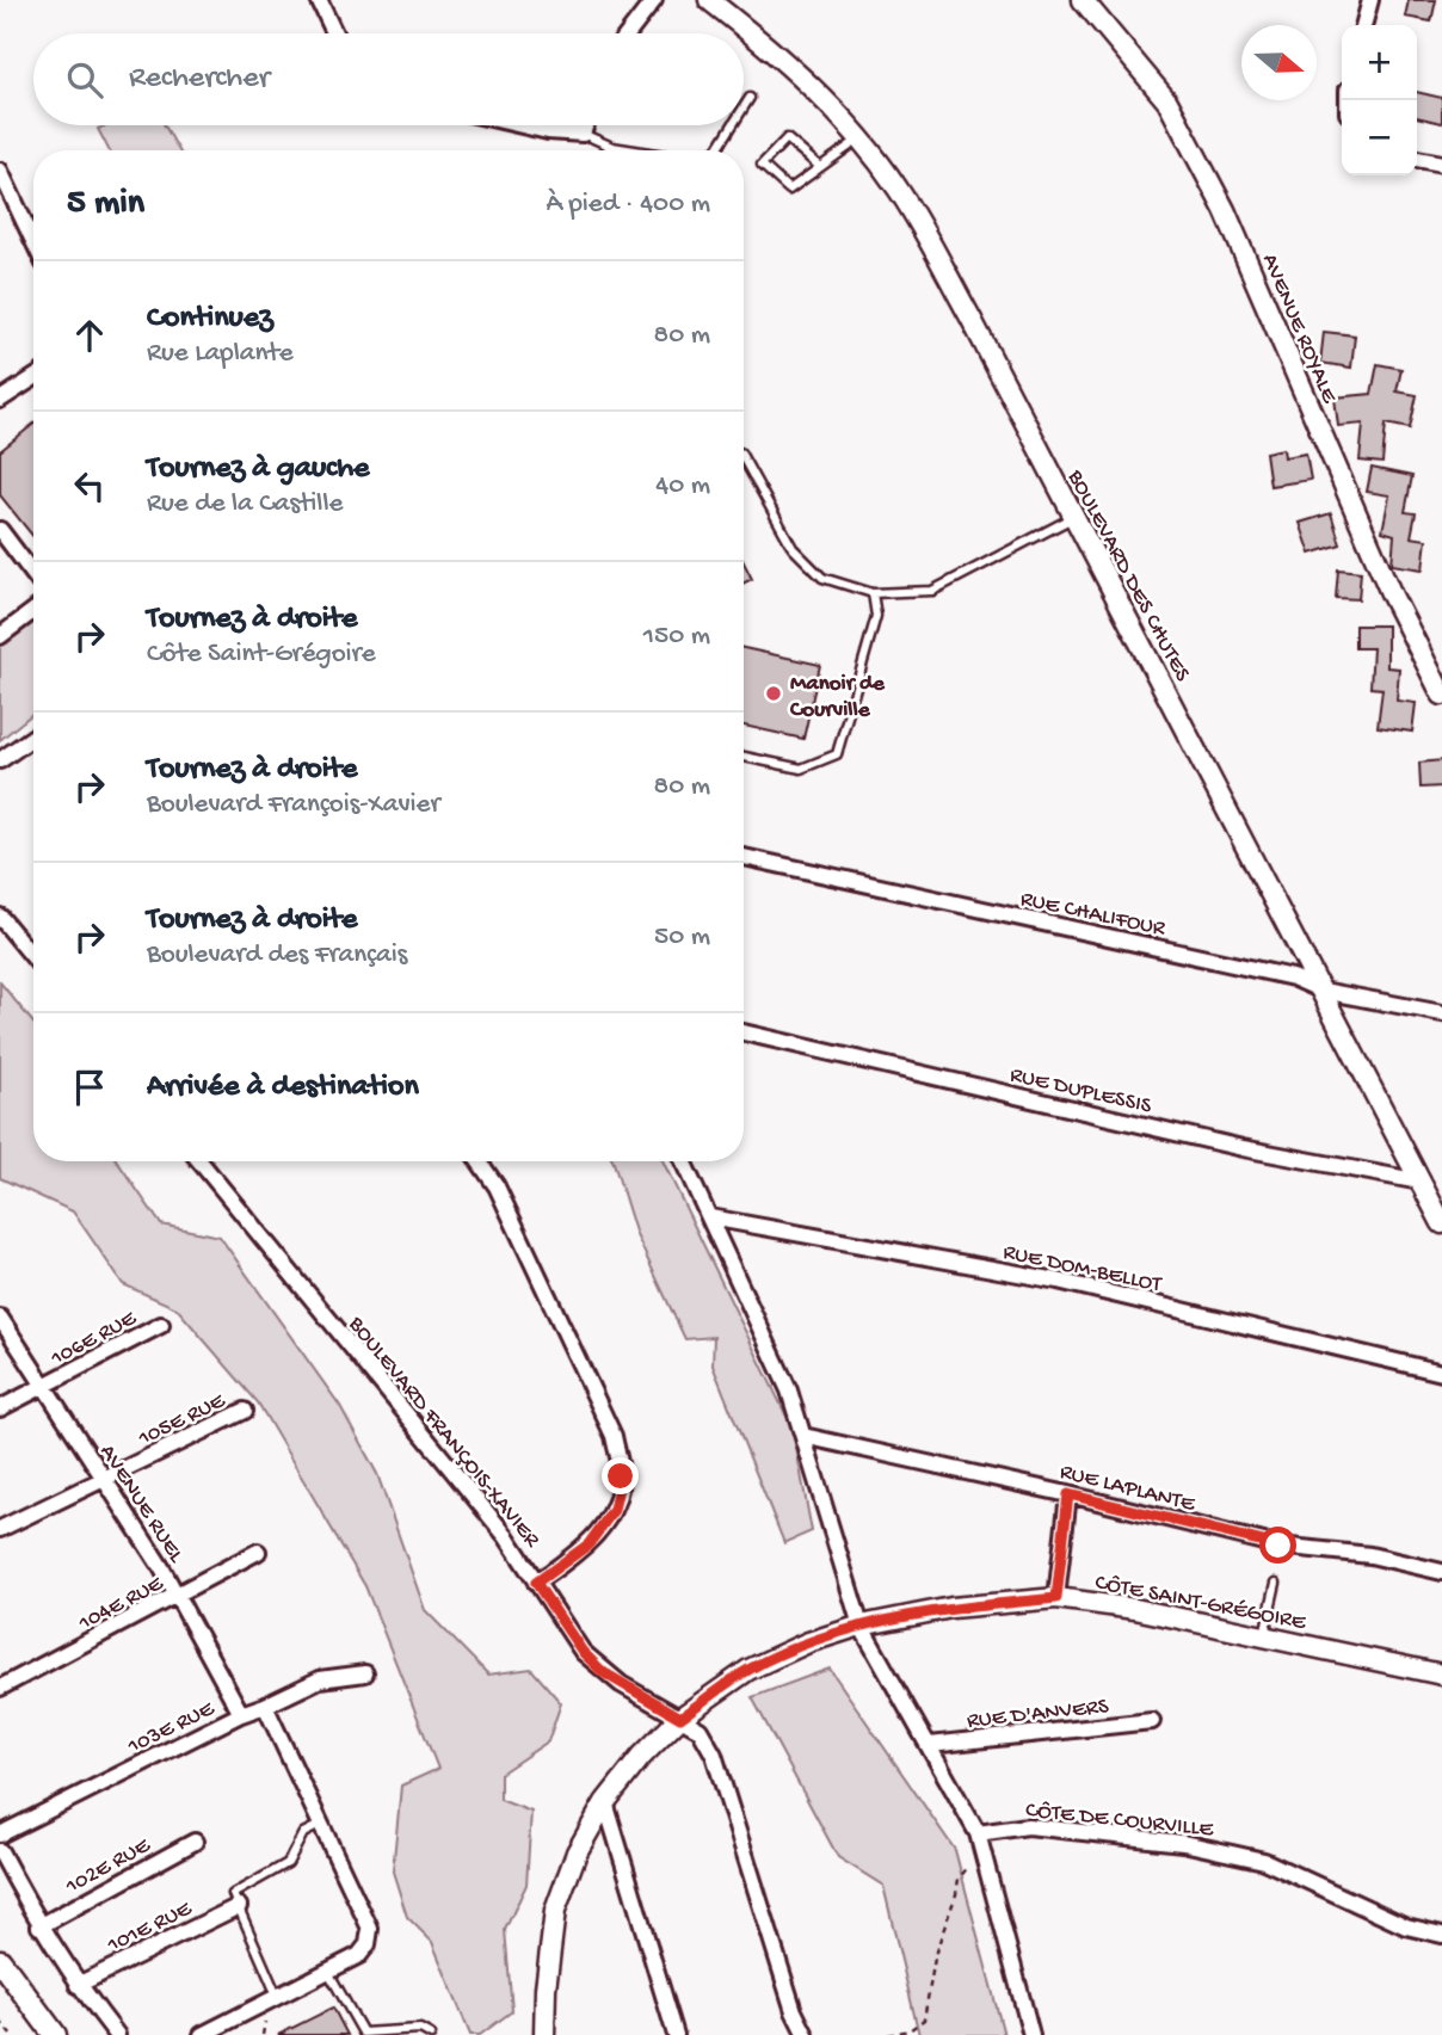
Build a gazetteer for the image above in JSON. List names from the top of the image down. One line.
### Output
{"streets":{"street":["AVENUE ROYALE","BOULEVARD DES CHUTES","RUE CHALIFOUR","RUE DUPLESSIS","RUE DOM-BELLOT","106E RUE","105E RUE","BOULEVARD FRANÇOIS-XAVIER","RUE LAPLANTE","AVENUE RUEL","CÔTE SAINT-GRÉGOIRE","104E RUE","RUE D'ANVERS","103E RUE","CÔTE DE COURVILLE","102E RUE","101E RUE"]},"crossings":[["BOULEVARD DES CHUTES","RUE CHALIFOUR"],["BOULEVARD DES CHUTES","RUE DUPLESSIS"],["106E RUE","AVENUE RUEL"],["105E RUE","AVENUE RUEL"],["BOULEVARD FRANÇOIS-XAVIER","CÔTE SAINT-GRÉGOIRE"],["AVENUE RUEL","104E RUE"],["AVENUE RUEL","103E RUE"]],"places":["Manoir de Courville"],"north":"right","page":{"map_buttons":["+","−"],"search":"Rechercher","heading":["5 min","À pied · 400 m"],"list":[["Continuez","Rue Laplante","80 m"],["Tournez à gauche","Rue de la Castille","40 m"],["Tournez à droite","Côte Saint-Grégoire","150 m"],["Tournez à droite","Boulevard François-Xavier","80 m"],["Tournez à droite","Boulevard des Français","50 m"],"Arrivée à destination"]}}
